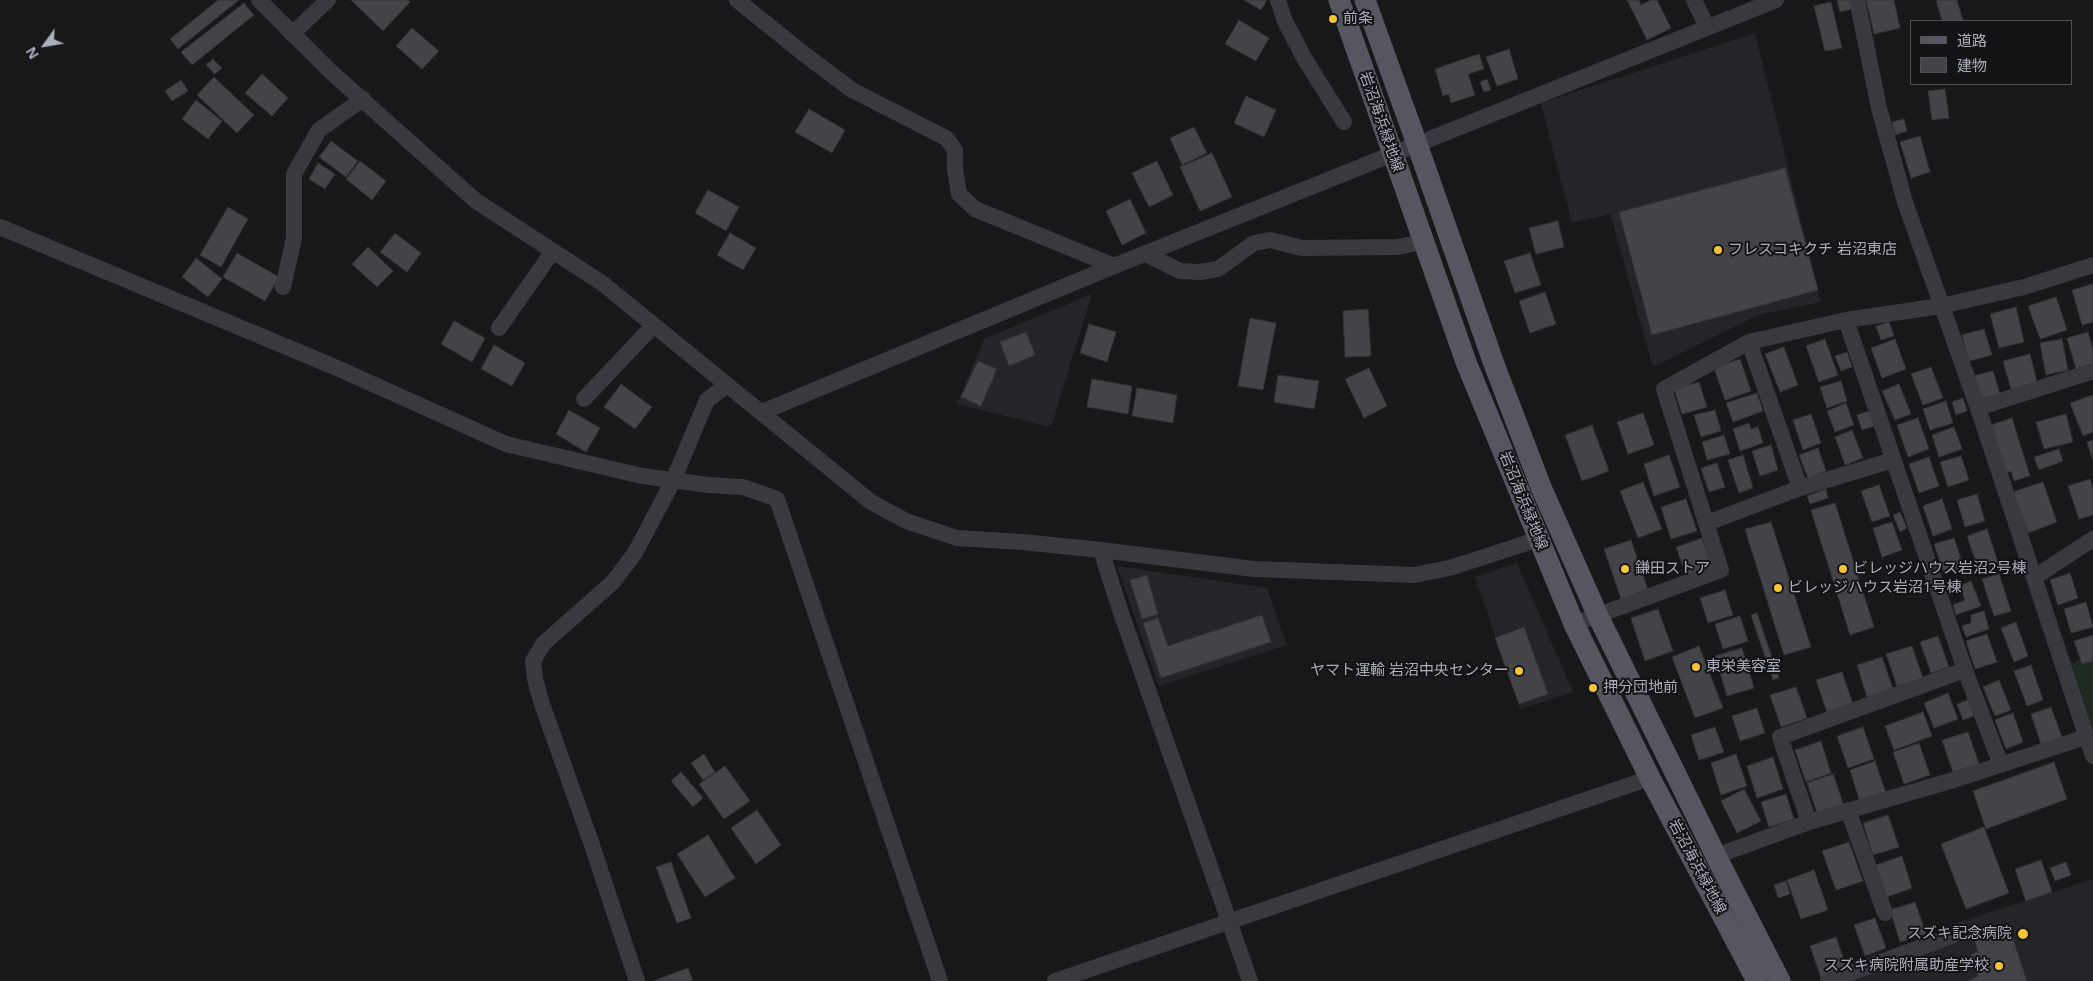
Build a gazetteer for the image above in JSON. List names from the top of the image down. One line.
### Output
{"streets":{"main road":["岩沼海浜緑地線"]},"places":["前条","フレスコキクチ 岩沼東店","鎌田ストア","ビレッジハウス岩沼2号棟","ビレッジハウス岩沼1号棟","東栄美容室","ヤマト運輸 岩沼中央センター","押分団地前","スズキ記念病院","スズキ病院附属助産学校"],"legend":["道路","建物"],"north":"bottom left"}
